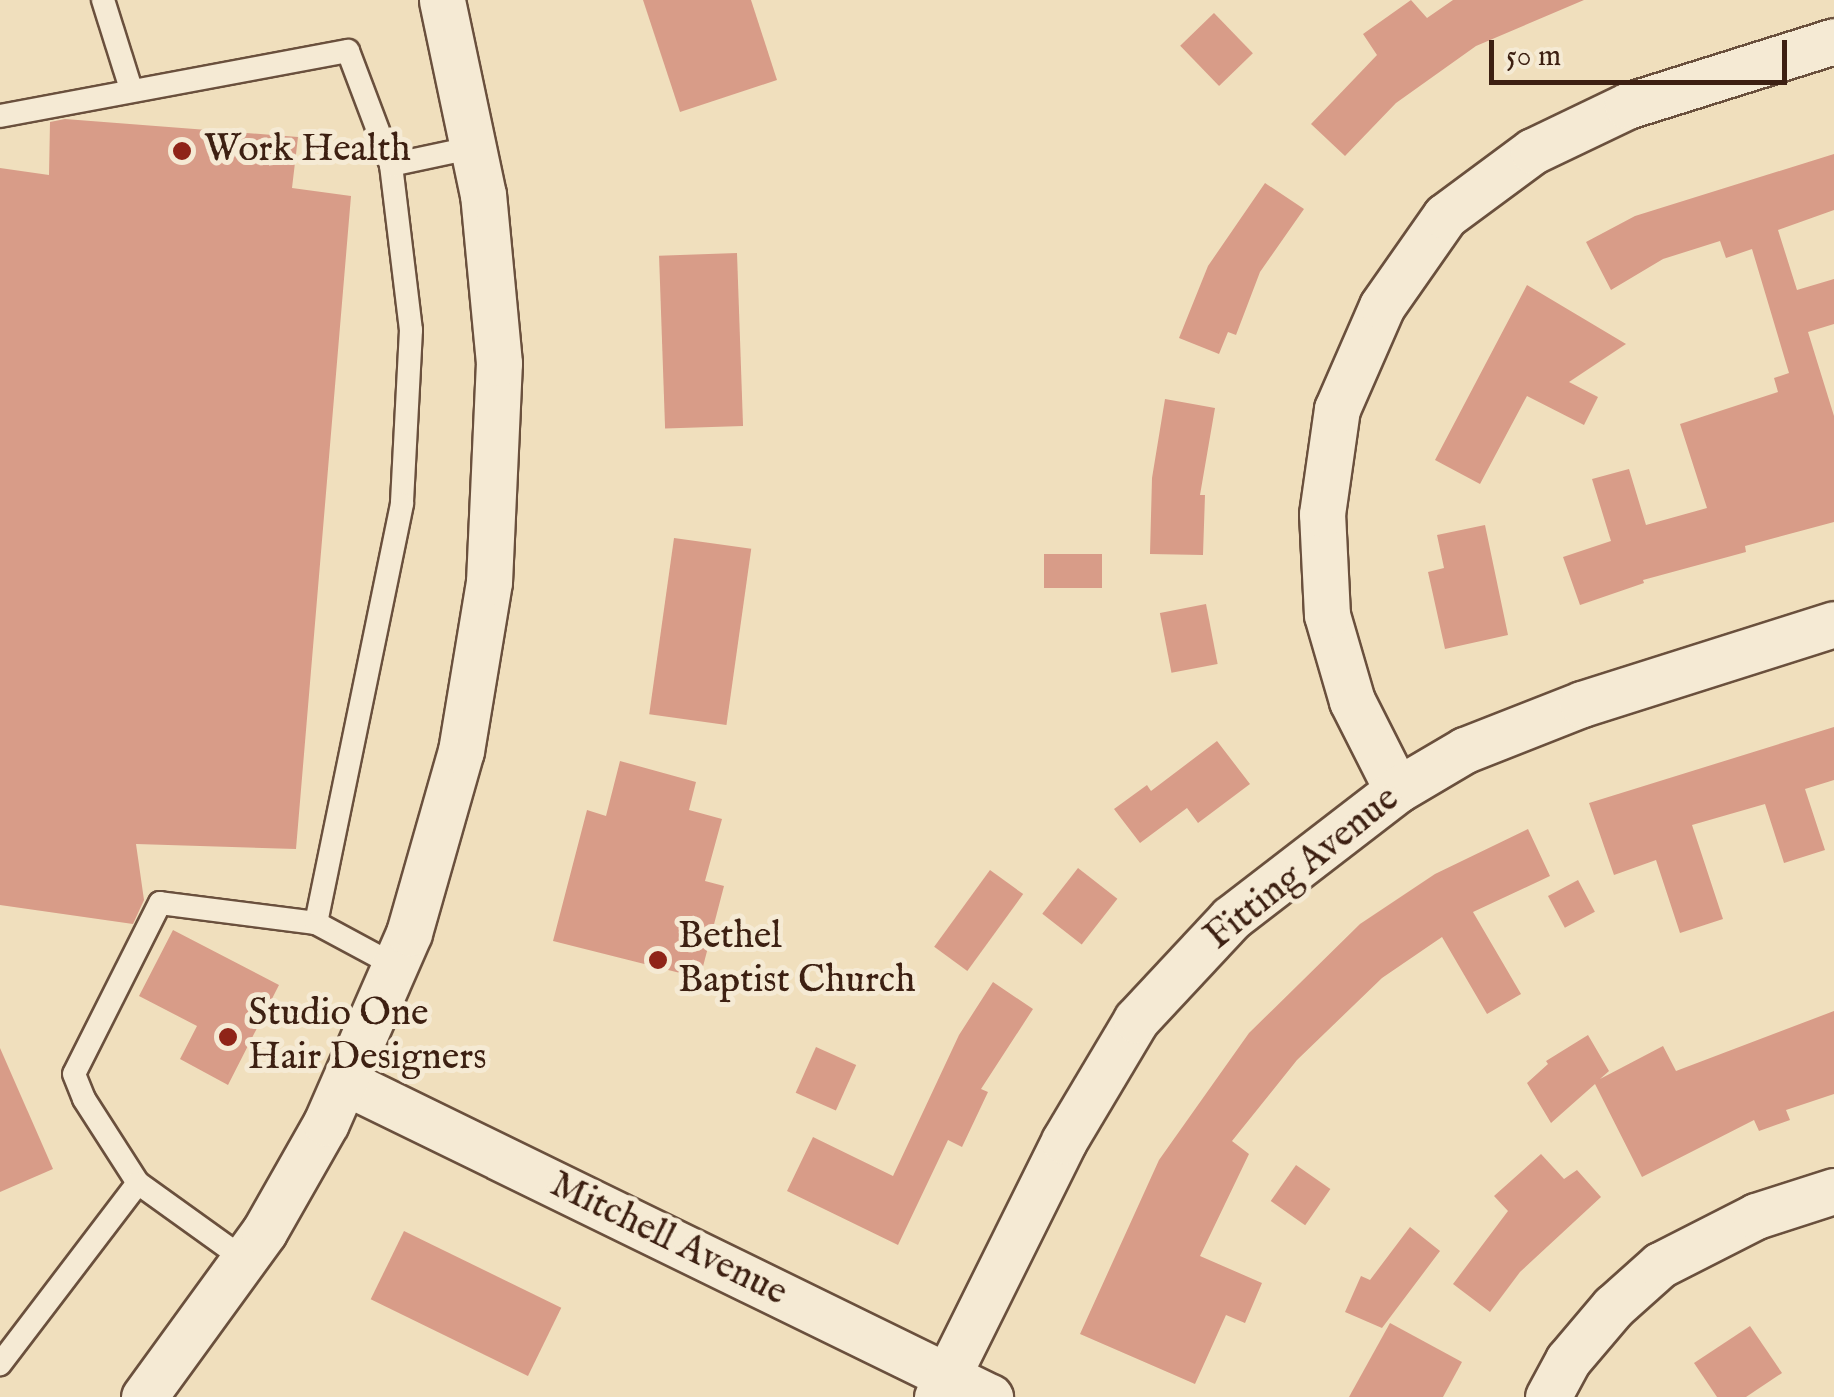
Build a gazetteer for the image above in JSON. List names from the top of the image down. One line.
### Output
{"streets":{"street":["Fitting Avenue","Mitchell Avenue"]},"crossings":[["Fitting Avenue","Mitchell Avenue"]],"places":["Work Health","Bethel Baptist Church","Studio One Hair Designers"],"scale_bar":"50 m"}
